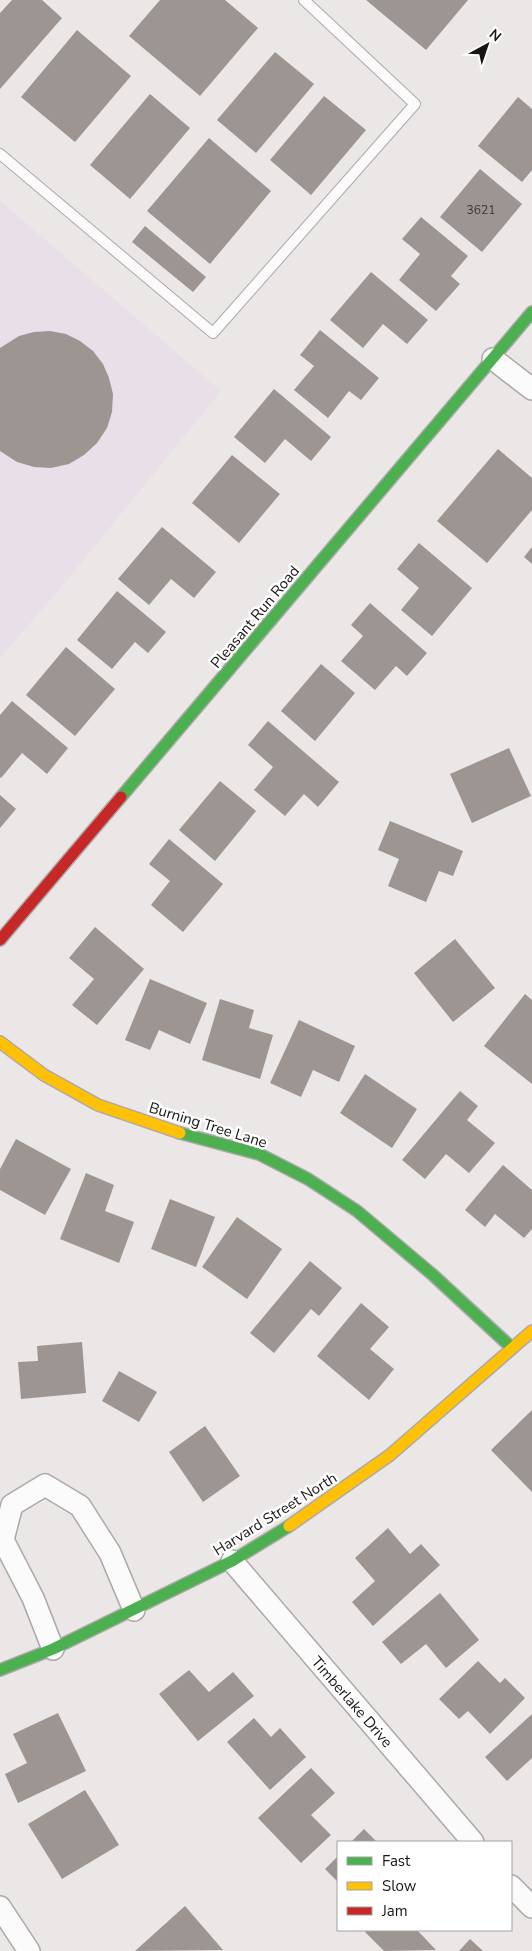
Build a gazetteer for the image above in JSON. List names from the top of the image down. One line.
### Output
{"streets":{"street":["Pleasant Run Road","Burning Tree Lane","Harvard Street North","Timberlake Drive"]},"crossings":[["Burning Tree Lane","Harvard Street North"],["Harvard Street North","Timberlake Drive"]],"house_numbers":["3621"],"legend":["Fast","Slow","Jam"],"north":"top right"}
